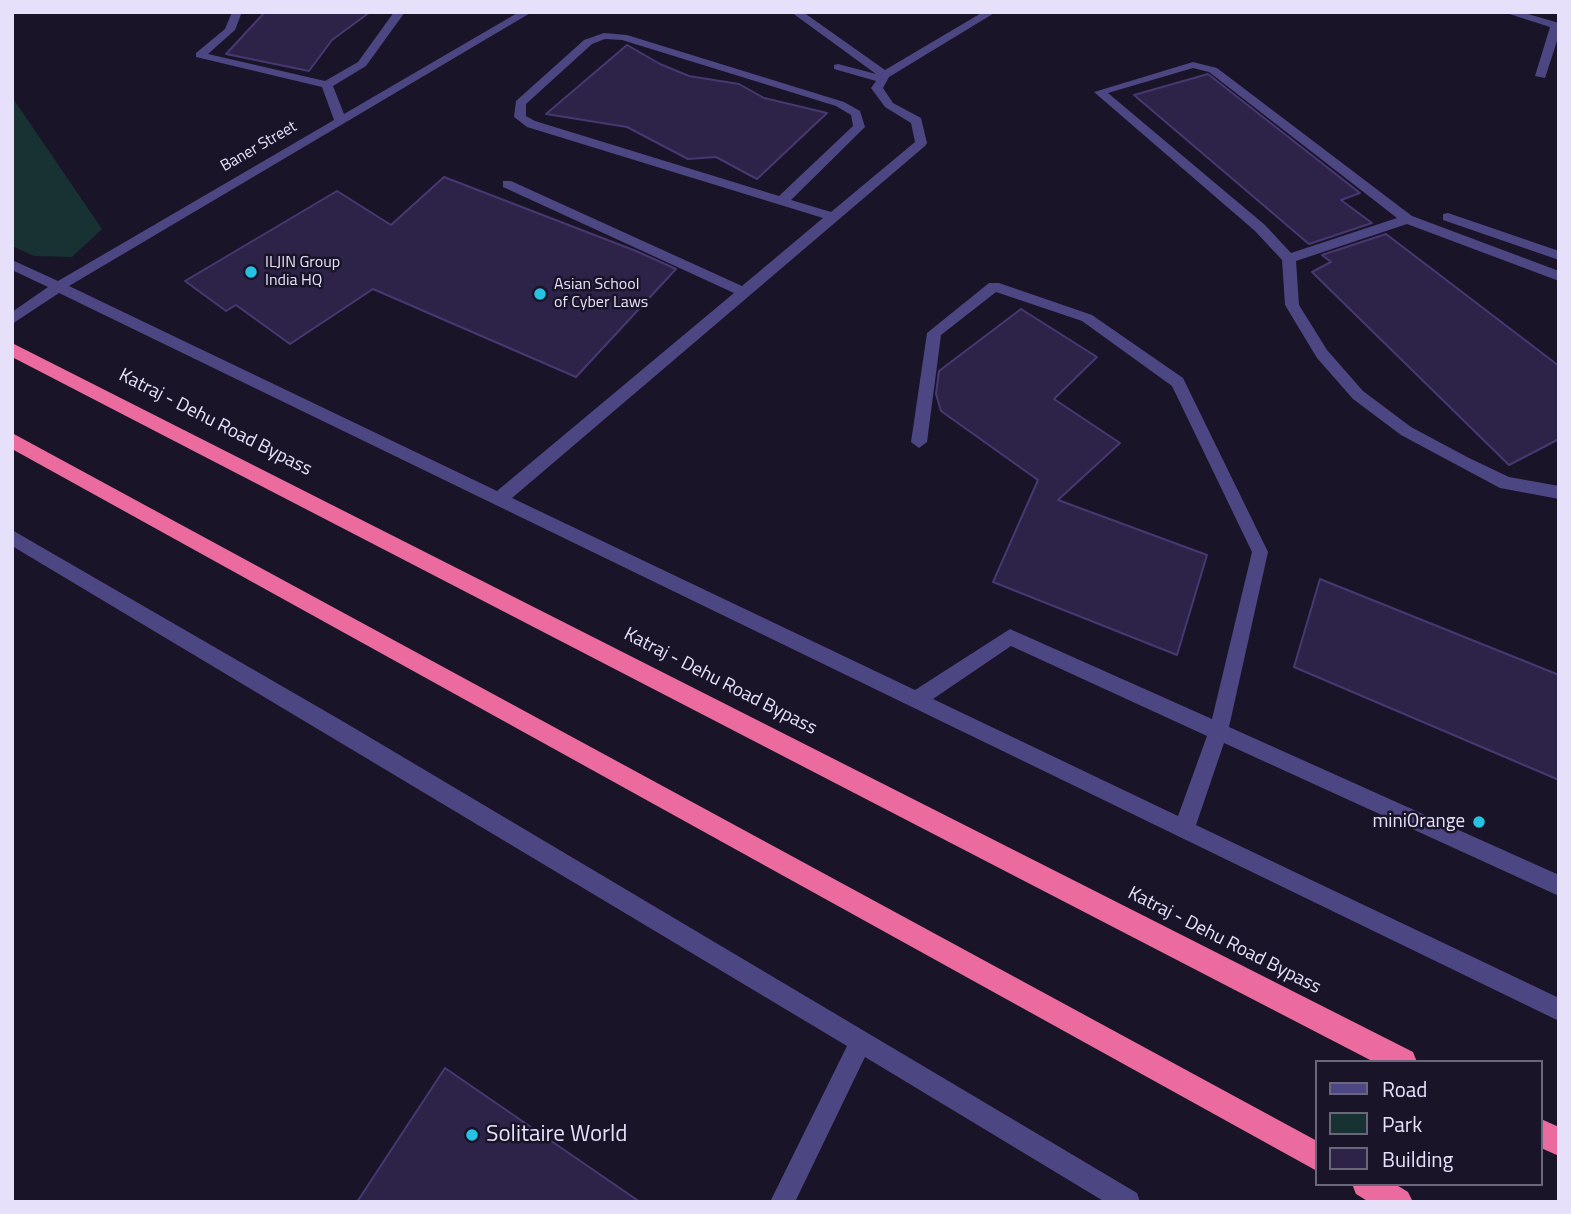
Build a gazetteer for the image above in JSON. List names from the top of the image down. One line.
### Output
{"streets":{"highway":["Katraj - Dehu Road Bypass"],"street":["Baner Street"]},"places":["ILJIN Group India HQ","Asian School of Cyber Laws","miniOrange","Solitaire World"],"legend":["Road","Park","Building"]}
